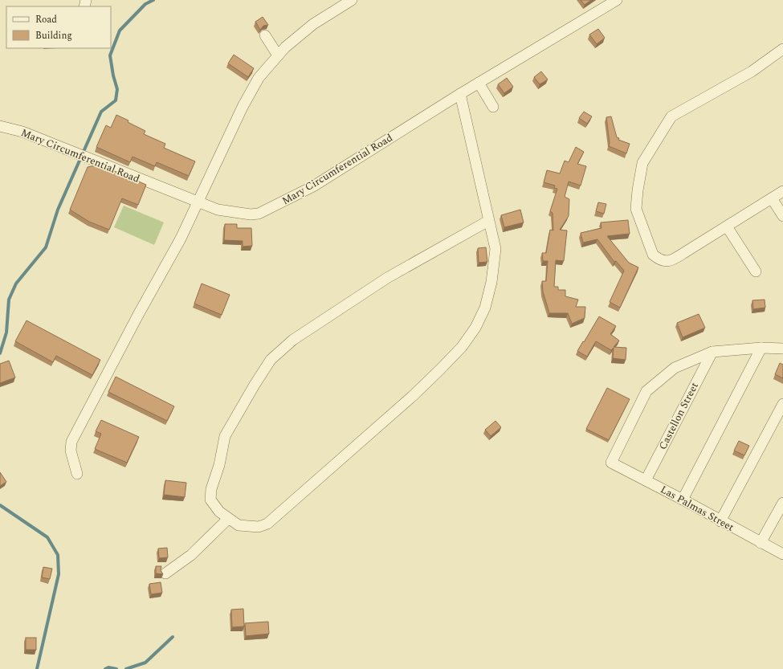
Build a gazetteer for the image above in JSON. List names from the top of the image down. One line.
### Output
{"streets":{"street":["Mary Circumferential Road","Castellon Street","Las Palmas Street"]},"crossings":[["Castellon Street","Las Palmas Street"]],"legend":["Road","Building"]}
